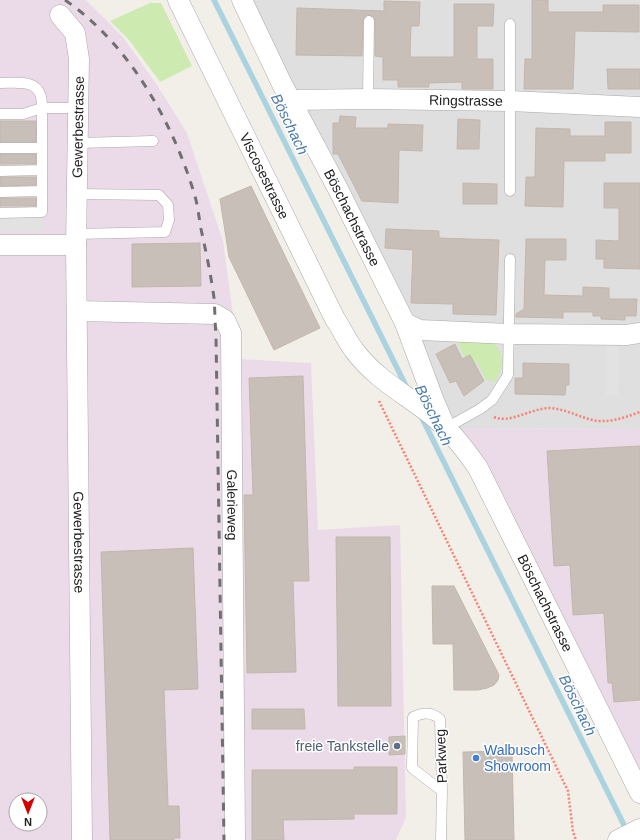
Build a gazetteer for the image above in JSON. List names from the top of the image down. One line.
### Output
{"streets":{"street":["Ringstrasse","Gewerbestrasse","Viscosestrasse","Böschachstrasse","Galerieweg"],"lane":["Parkweg"]},"crossings":[["Ringstrasse","Böschachstrasse"],["Gewerbestrasse","Galerieweg"],["Viscosestrasse","Böschachstrasse"]],"water":["Böschach"],"places":["freie Tankstelle","Walbusch Showroom"],"north":"bottom"}
